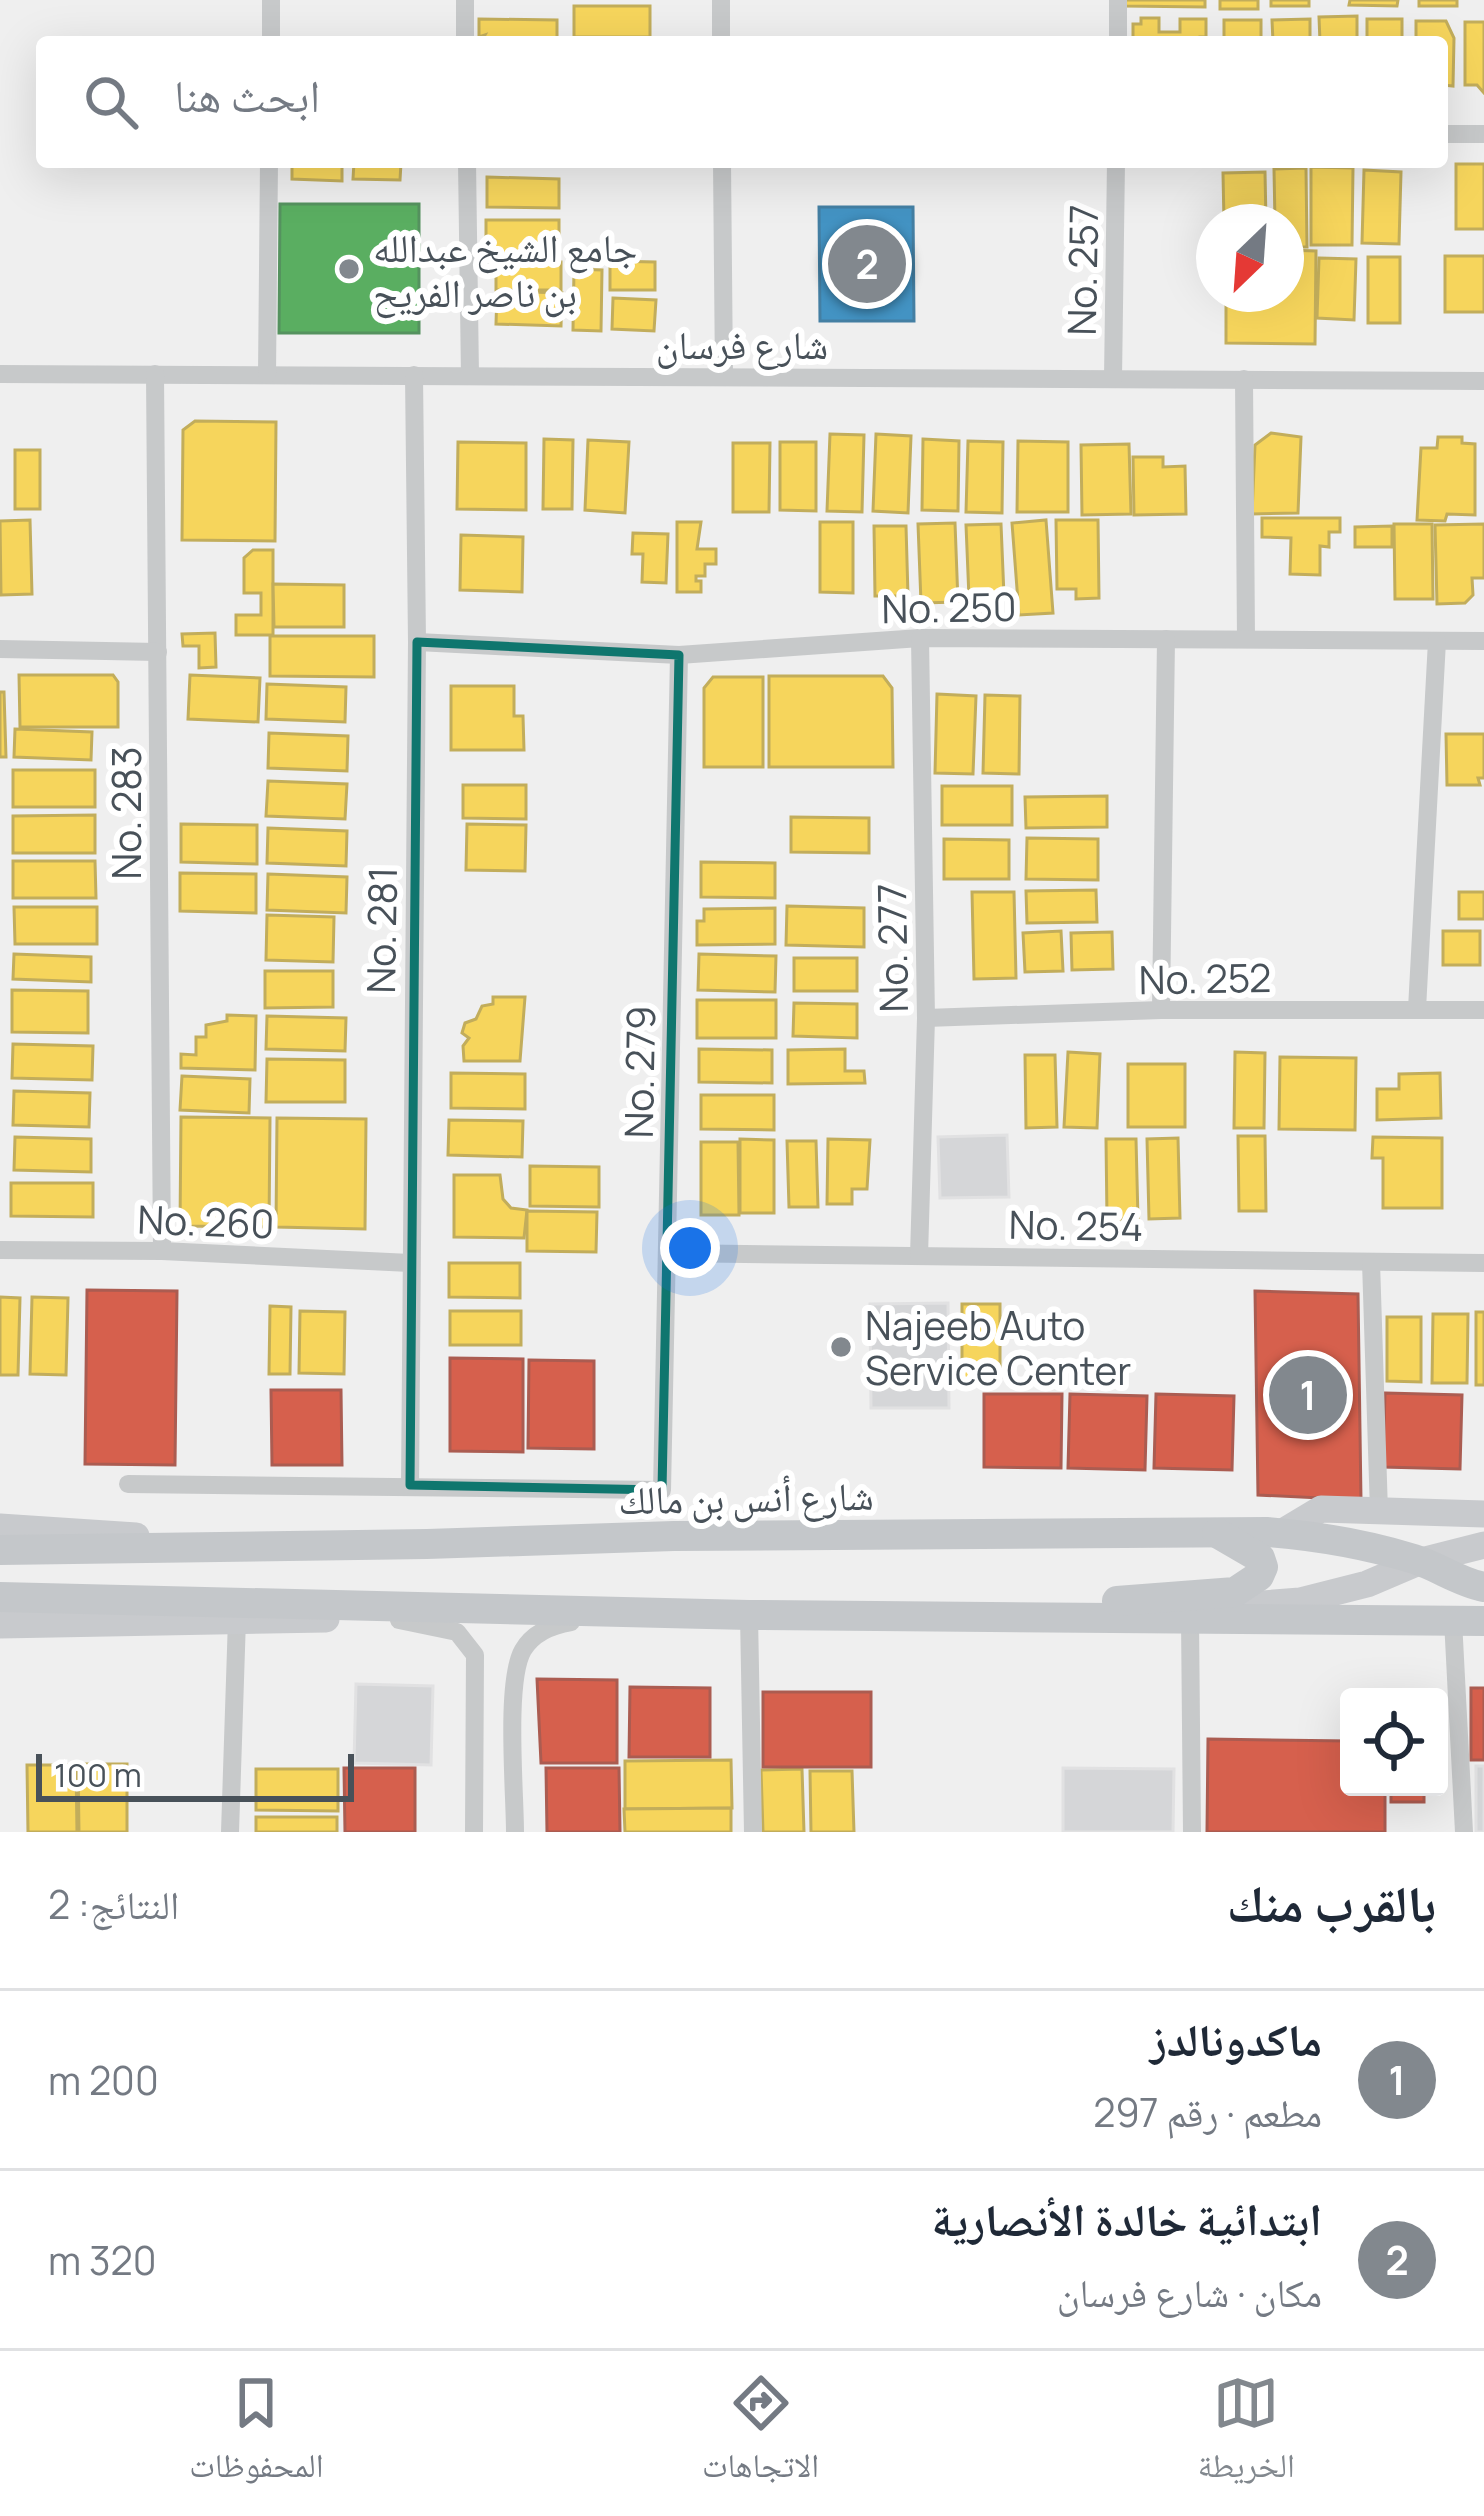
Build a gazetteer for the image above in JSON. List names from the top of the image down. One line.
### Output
{"streets":{"main road":["شارع أنس بن مالك"],"street":["No. 257","شارع فرسان","No. 250","No. 283","No. 281","No. 277","No. 252","No. 279","No. 260","No. 254"]},"crossings":[["No. 257","شارع فرسان"],["شارع فرسان","No. 283"],["شارع فرسان","No. 281"],["No. 250","No. 281"],["No. 250","No. 277"],["No. 250","No. 279"],["No. 283","No. 260"],["No. 281","No. 279"],["No. 281","No. 260"],["No. 277","No. 252"],["No. 277","No. 254"],["No. 279","No. 254"]],"places":["جامع الشيخ عبدالله بن ناصر الفريح","Najeeb Auto Service Center"],"scale_bar":"100 m","north":"bottom left","page":{"search":"ابحث هنا","pins":["2","1"],"scale":"100 m","heading":["بالقرب منك","النتائج: 2"],"list":[{"mark":"1","name":"ماكدونالدز","note":"مطعم · رقم 297","value":"200 m"},{"mark":"2","name":"ابتدائية خالدة الأنصارية","note":"مكان · شارع فرسان","value":"320 m"}],"nav":["الخريطة","الاتجاهات","المحفوظات"]}}
